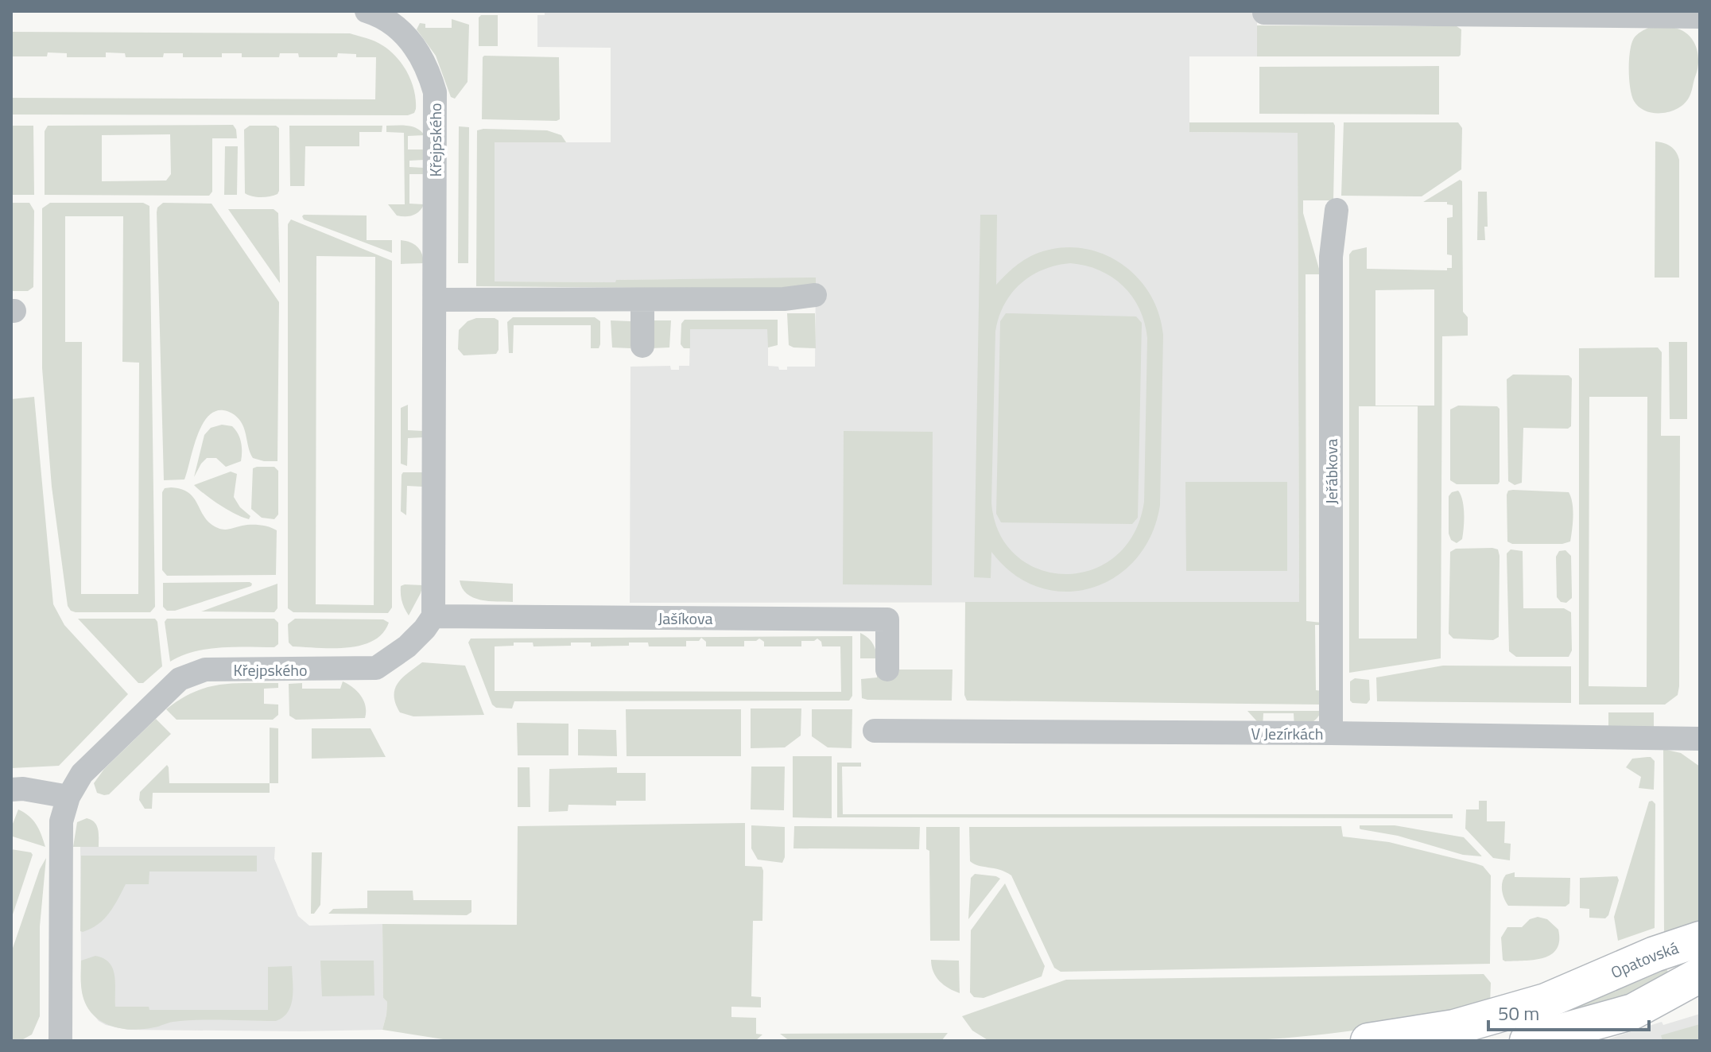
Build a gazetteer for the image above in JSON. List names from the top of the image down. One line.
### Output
{"streets":{"main road":["Opatovská"],"street":["Křejpského","Jeřábkova","Jašíkova","V Jezírkách"]},"crossings":[["Křejpského","Jašíkova"],["Jeřábkova","V Jezírkách"]],"scale_bar":"50 m"}
